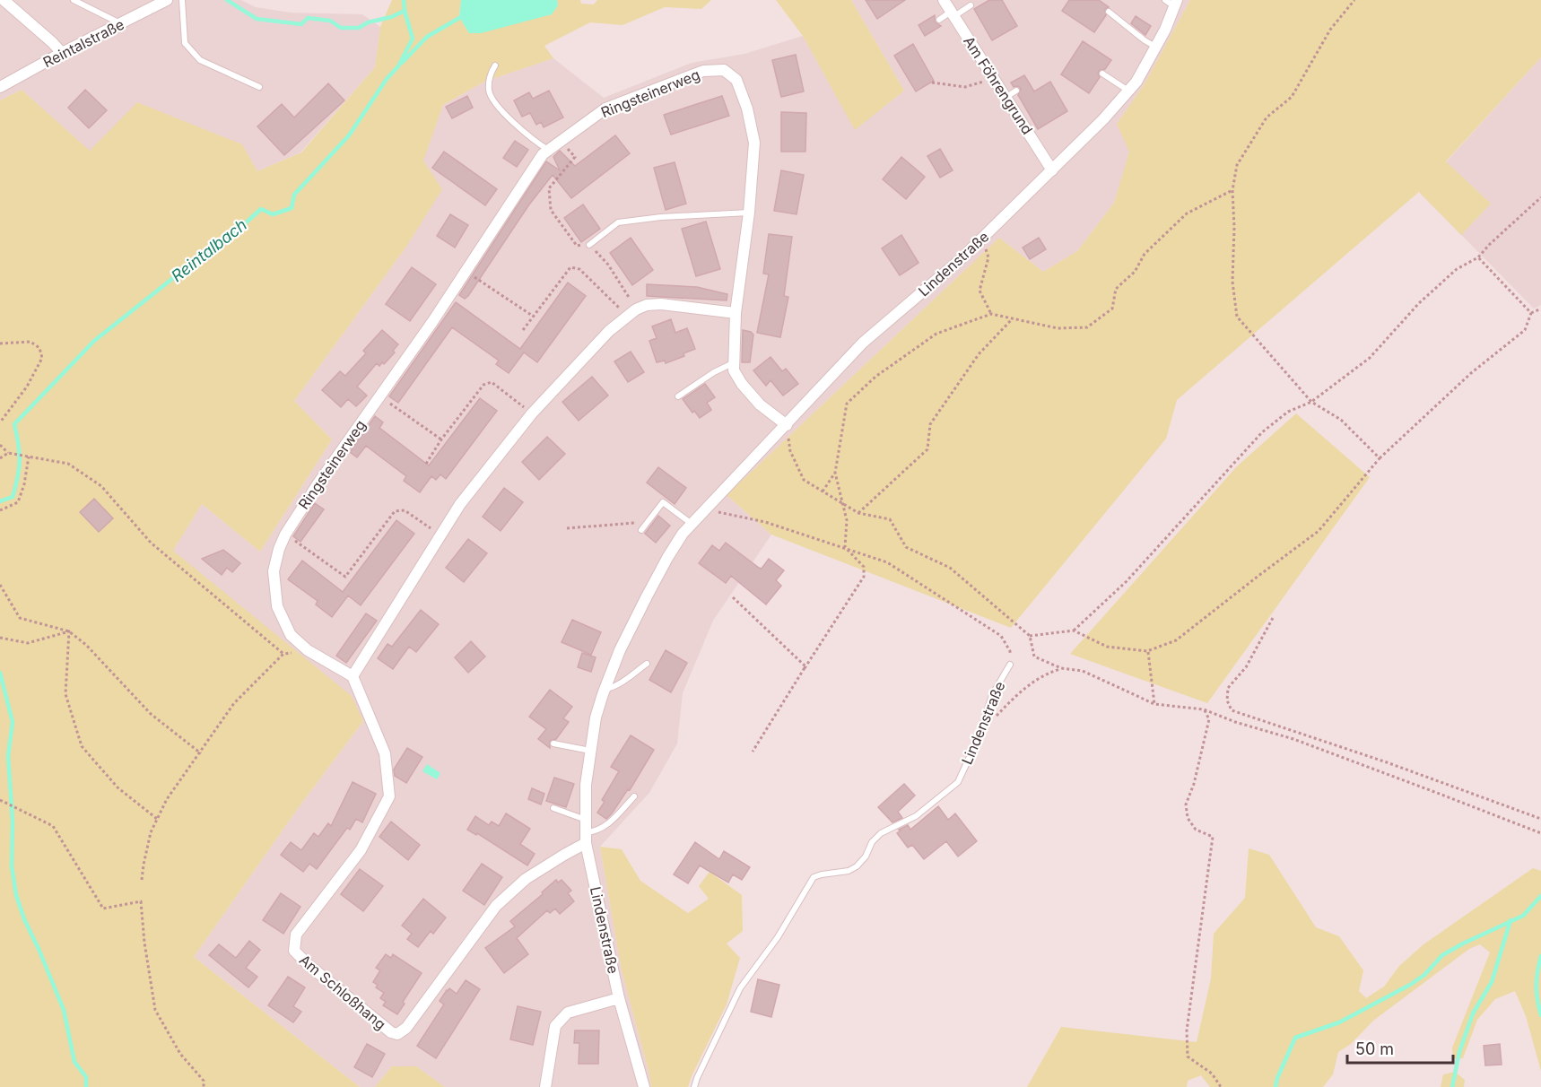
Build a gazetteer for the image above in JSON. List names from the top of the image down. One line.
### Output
{"streets":{"street":["Reintalstraße","Am Föhrengrund","Ringsteinerweg","Lindenstraße","Am Schloßhang"]},"crossings":[["Am Föhrengrund","Lindenstraße"],["Ringsteinerweg","Lindenstraße"],["Ringsteinerweg","Am Schloßhang"],["Lindenstraße","Am Schloßhang"]],"water":["Reintalbach"],"scale_bar":"50 m"}
